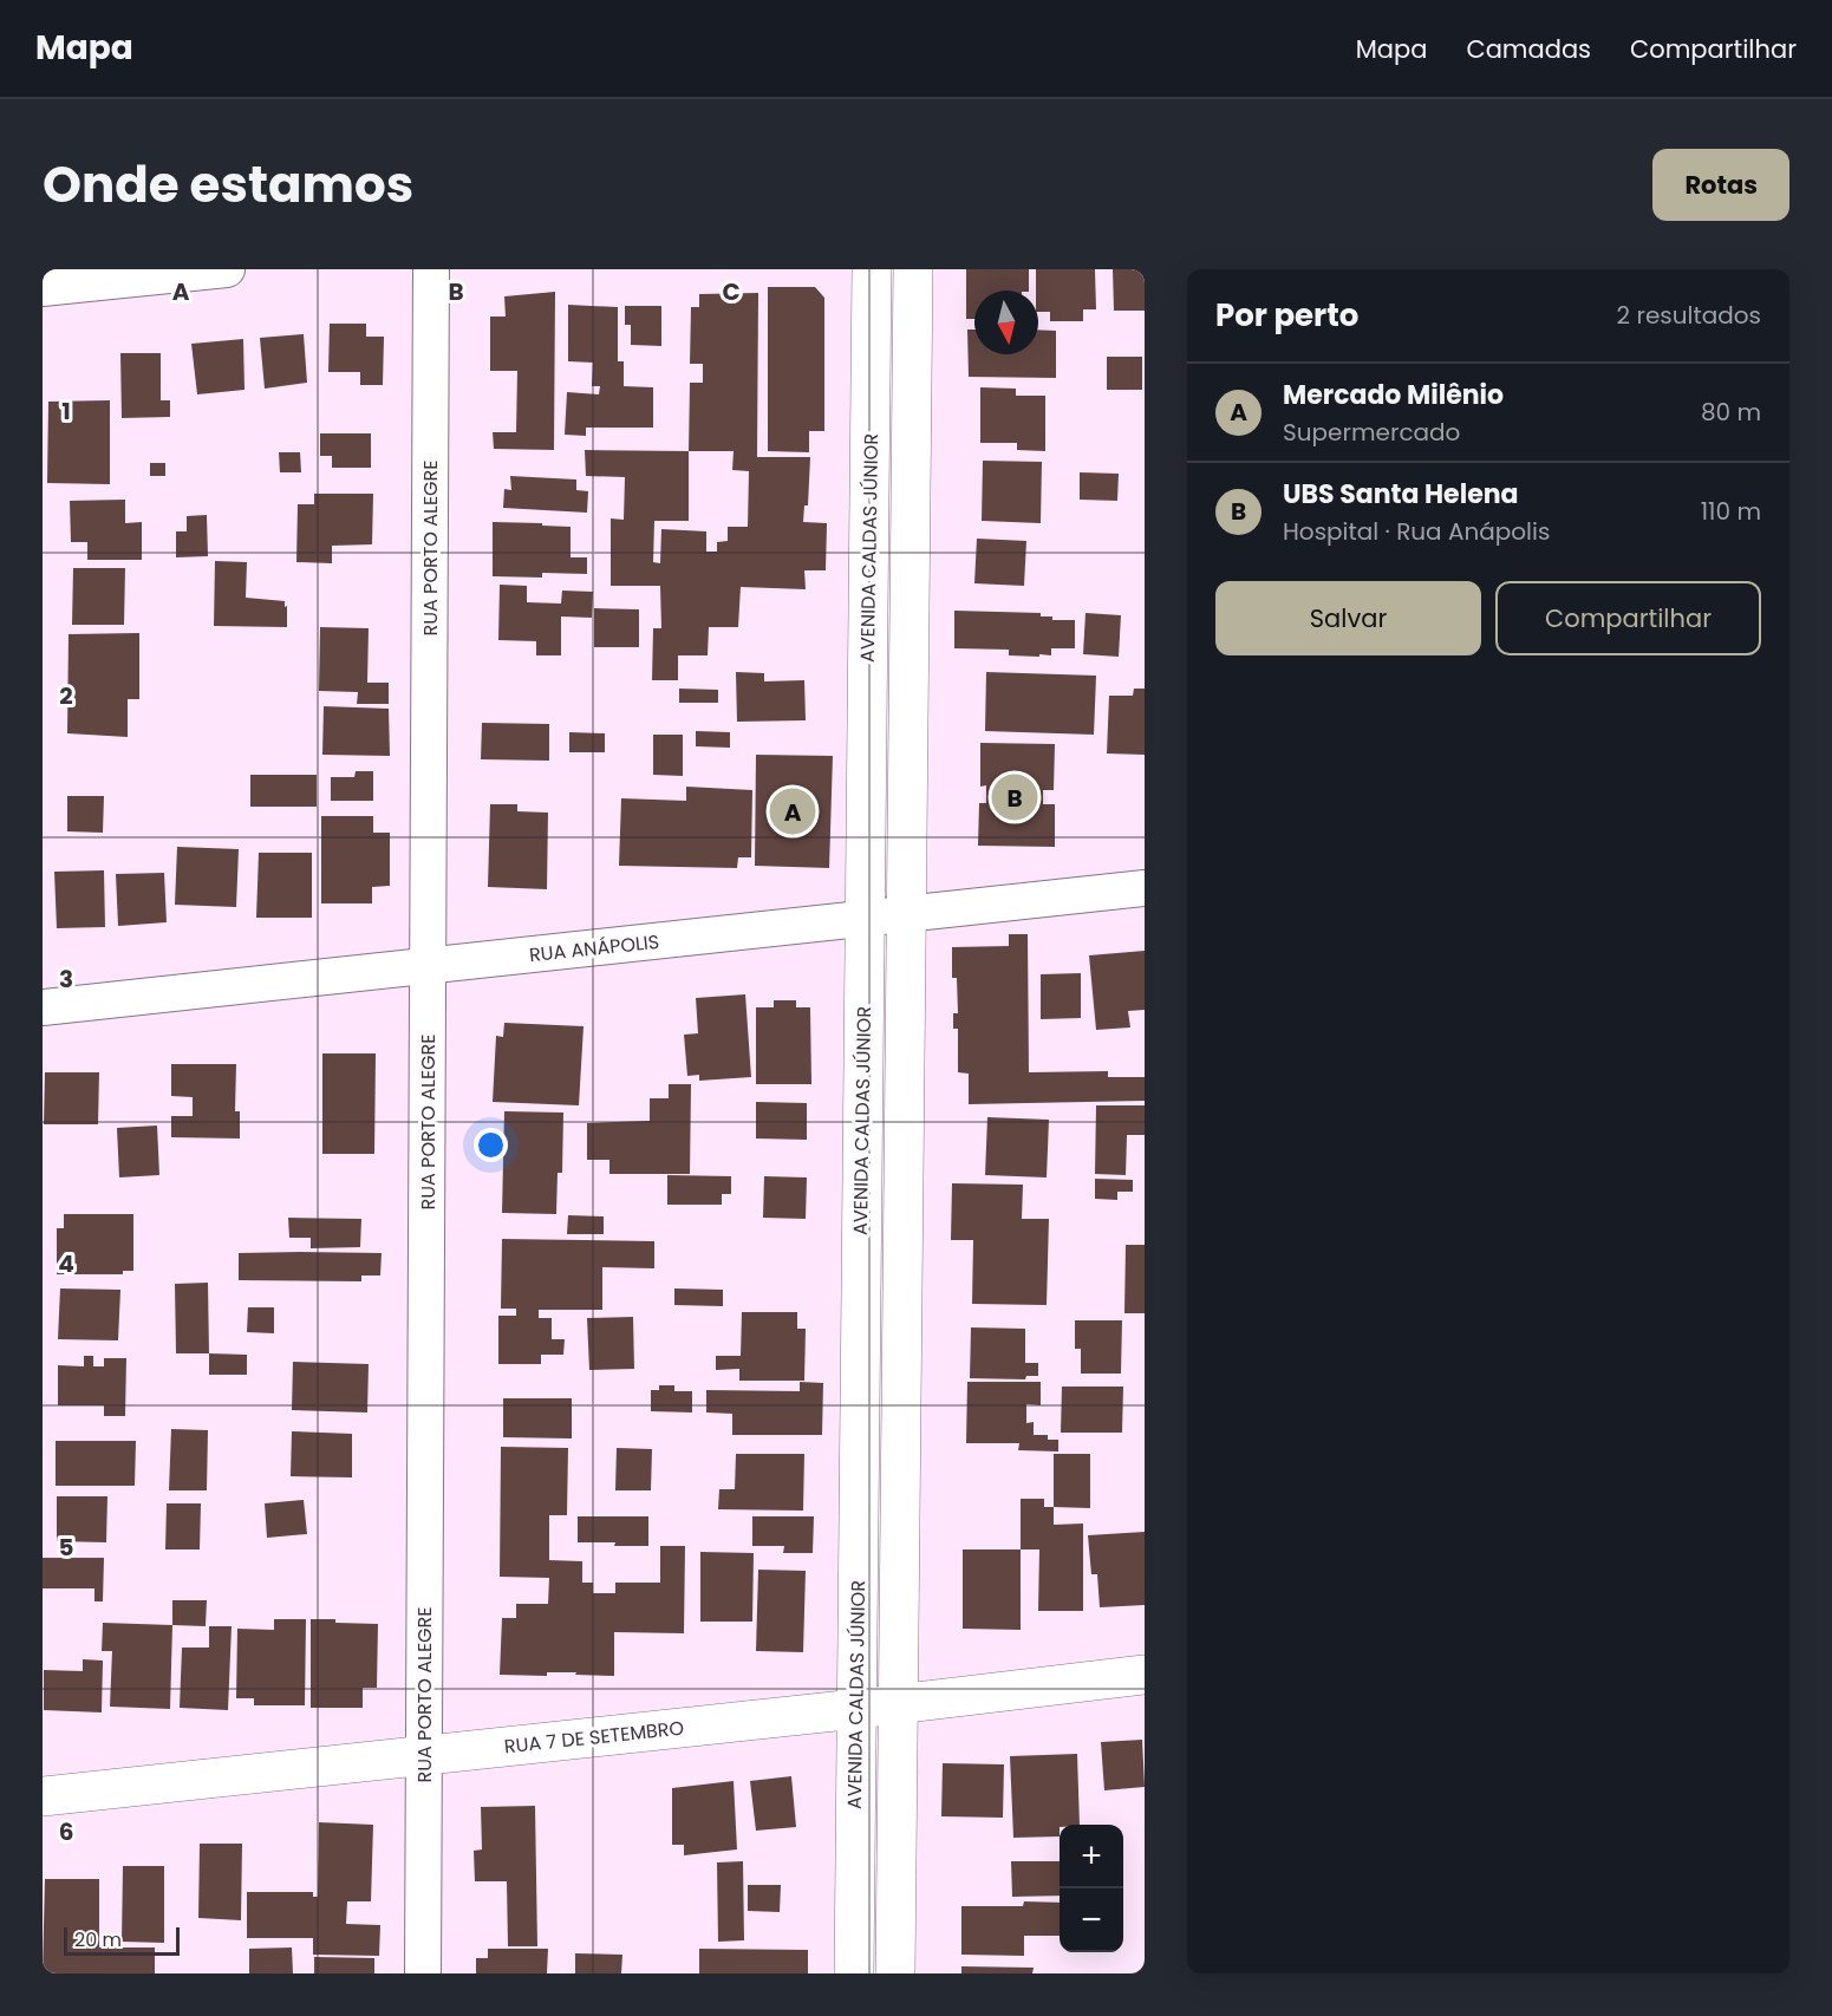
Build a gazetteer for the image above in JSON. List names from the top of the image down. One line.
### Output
{"streets":{"main road":["AVENIDA CALDAS JÚNIOR","RUA 7 DE SETEMBRO"],"street":["RUA PORTO ALEGRE","RUA ANÁPOLIS"]},"crossings":[["RUA PORTO ALEGRE","RUA ANÁPOLIS"],["RUA PORTO ALEGRE","RUA 7 DE SETEMBRO"],["AVENIDA CALDAS JÚNIOR","RUA ANÁPOLIS"],["AVENIDA CALDAS JÚNIOR","RUA 7 DE SETEMBRO"]],"scale_bar":"20 m","north":"bottom","page":{"header":"Mapa","nav":["Mapa","Camadas","Compartilhar"],"title":"Onde estamos","buttons":["Rotas",["Salvar","Compartilhar"]],"heading":["Por perto","2 resultados"],"list":[{"mark":"A","name":"Mercado Milênio","note":"Supermercado","value":"80 m"},{"mark":"B","name":"UBS Santa Helena","note":"Hospital · Rua Anápolis","value":"110 m"}],"pins":["B","A"],"map_buttons":["+","−"],"scale":"20 m"},"grid":{"columns":["A","B","C"],"rows":["1","2","3","4","5","6"]}}
